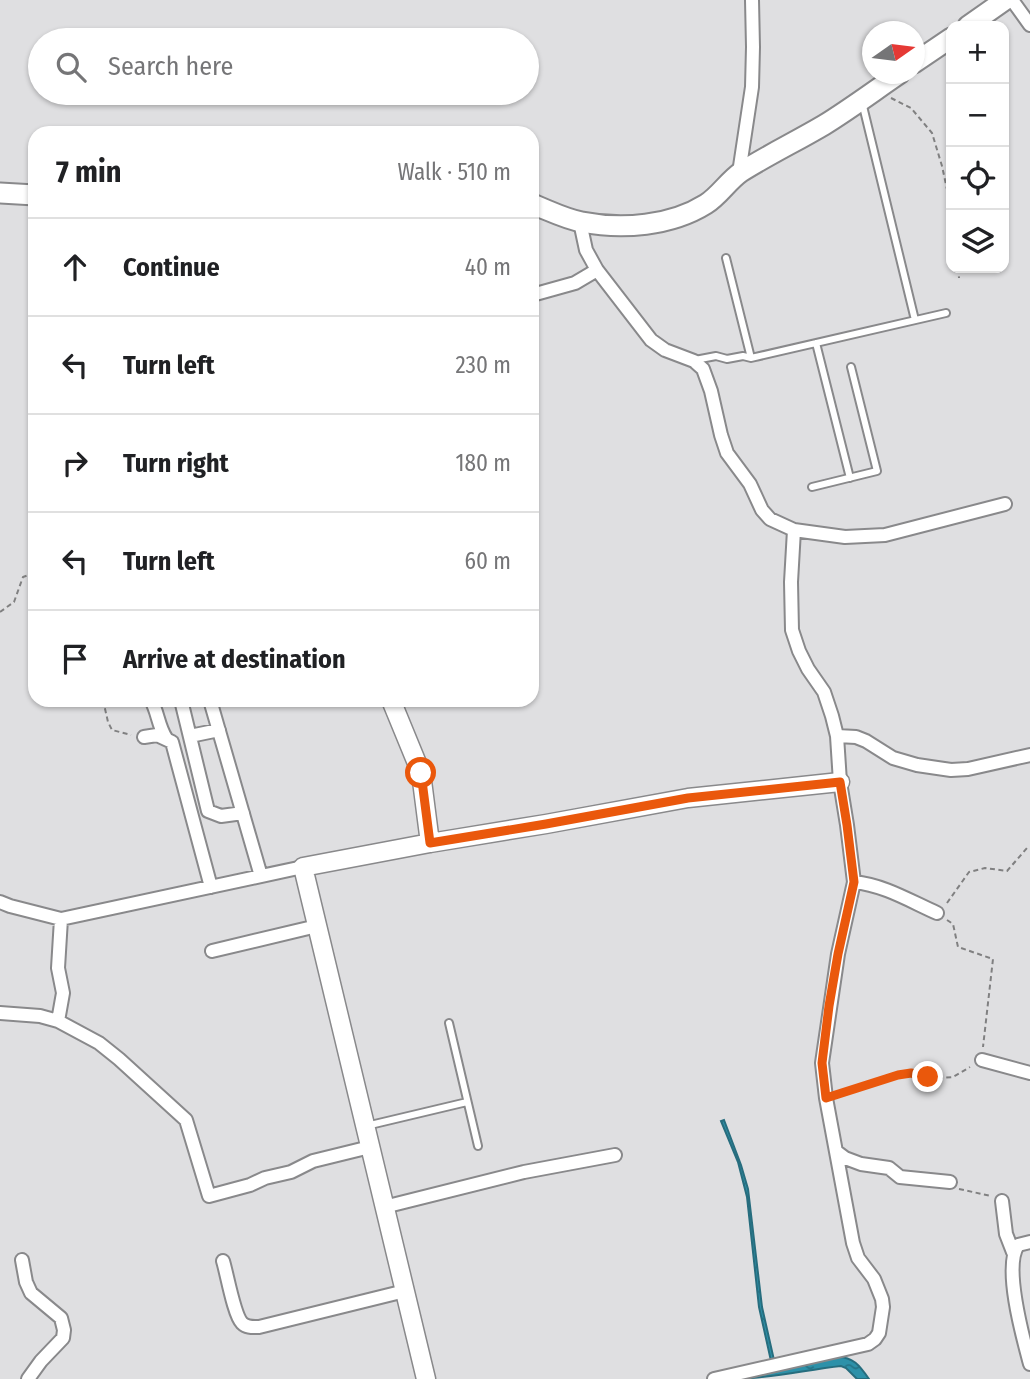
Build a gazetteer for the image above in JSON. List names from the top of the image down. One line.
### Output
{"north":"right","page":{"map_buttons":["+","−"],"search":"Search here","heading":["7 min","Walk · 510 m"],"list":[["Continue","40 m"],["Turn left","230 m"],["Turn right","180 m"],["Turn left","60 m"],"Arrive at destination"]}}
